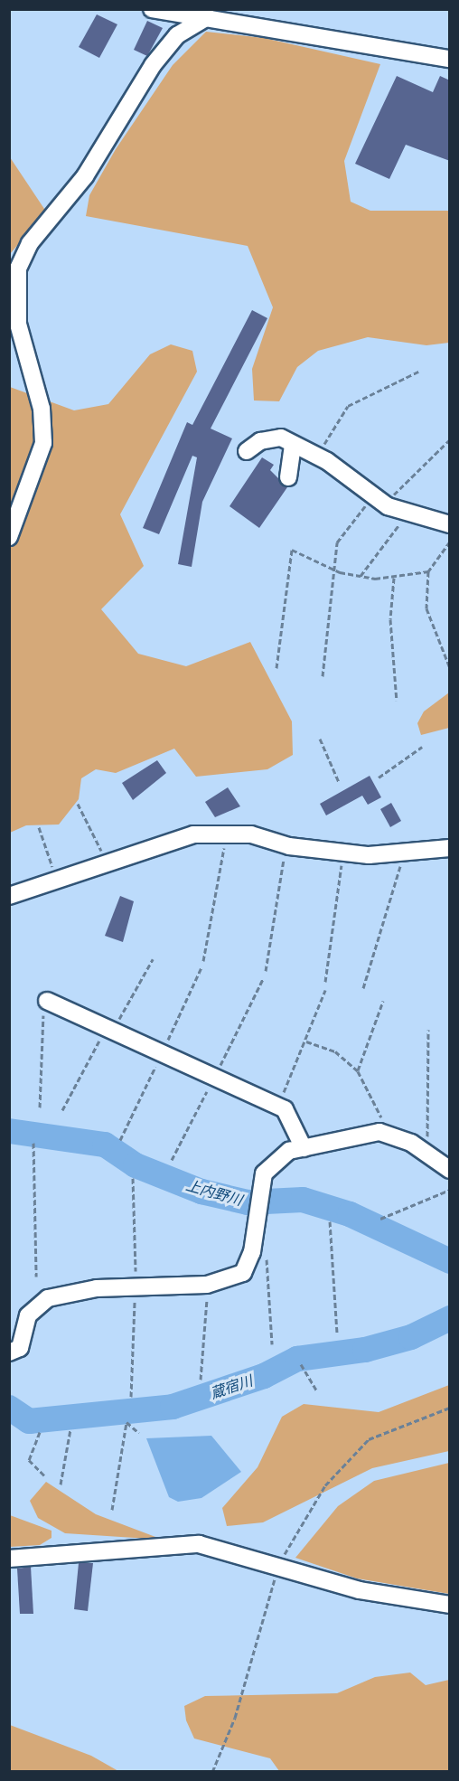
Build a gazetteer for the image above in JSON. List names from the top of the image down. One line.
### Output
{"water":["上内野川","蔵宿川"]}
